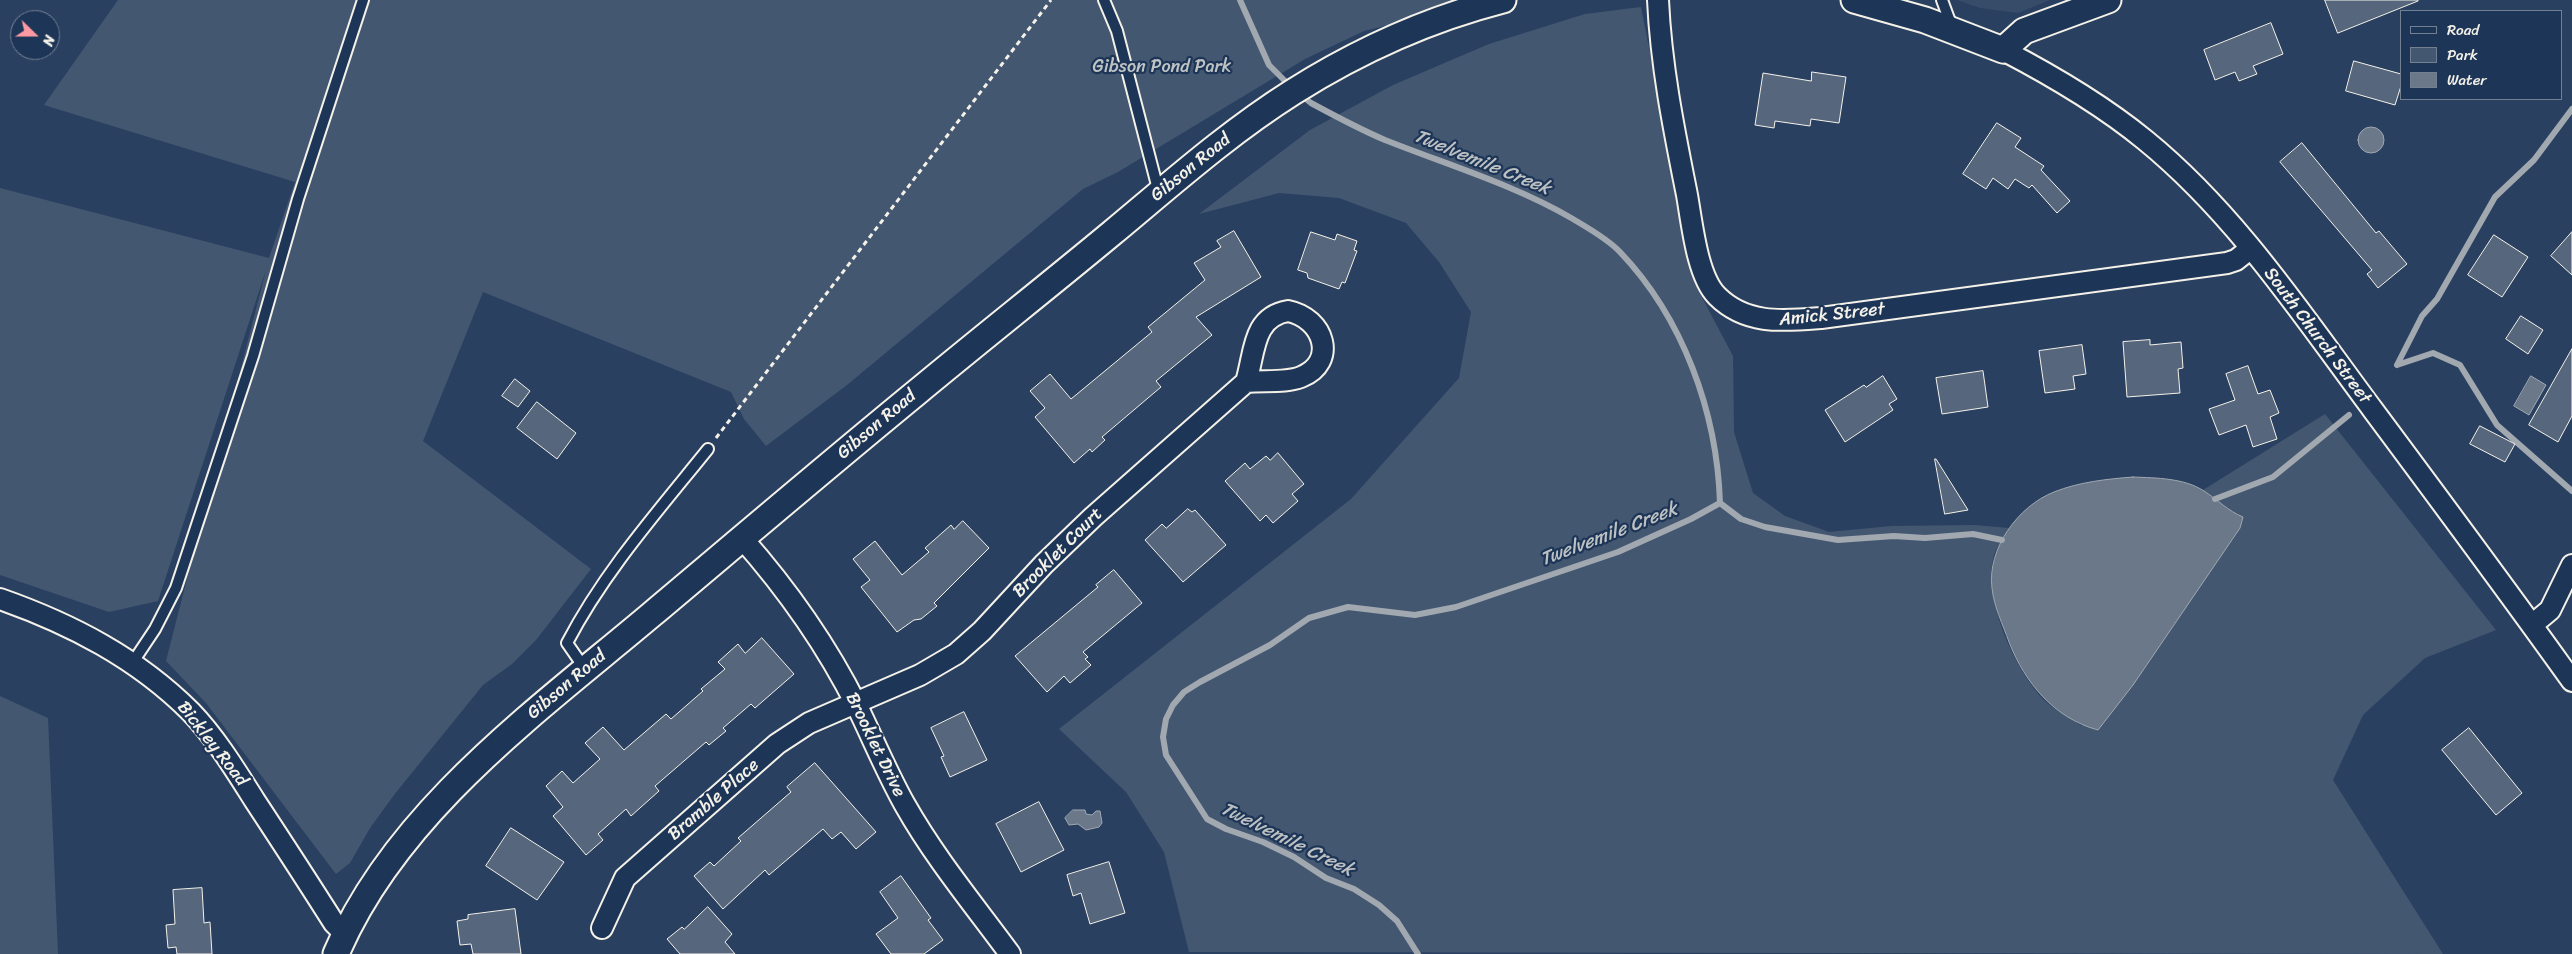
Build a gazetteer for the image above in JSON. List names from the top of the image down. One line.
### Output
{"streets":{"street":["Gibson Road","Amick Street","South Church Street","Brooklet Court","Bickley Road","Brooklet Drive","Bramble Place"]},"crossings":[["Gibson Road","Bickley Road"],["Gibson Road","Brooklet Drive"],["Amick Street","South Church Street"],["Brooklet Court","Brooklet Drive"],["Brooklet Court","Bramble Place"],["Brooklet Drive","Bramble Place"]],"water":["Twelvemile Creek"],"parks":["Gibson Pond Park"],"legend":["Road","Park","Water"],"north":"right"}
